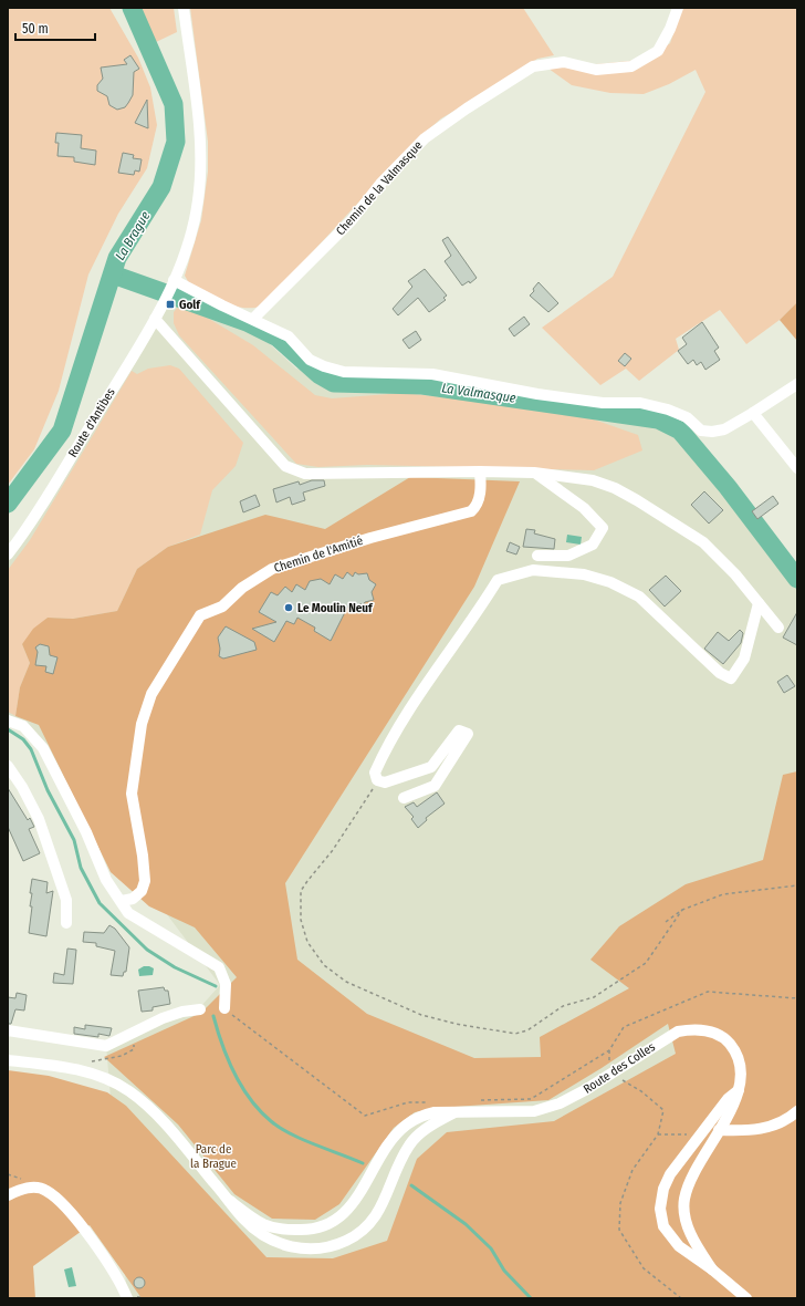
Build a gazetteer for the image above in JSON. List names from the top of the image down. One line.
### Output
{"streets":{"street":["Chemin de la Valmasque","Route d'Antibes","Chemin de l'Amitié","Route des Colles"]},"water":["La Brague","La Valmasque"],"parks":["Parc de la Brague"],"places":{"transit":["Golf"],"other":["Le Moulin Neuf"]},"scale_bar":"50 m"}
